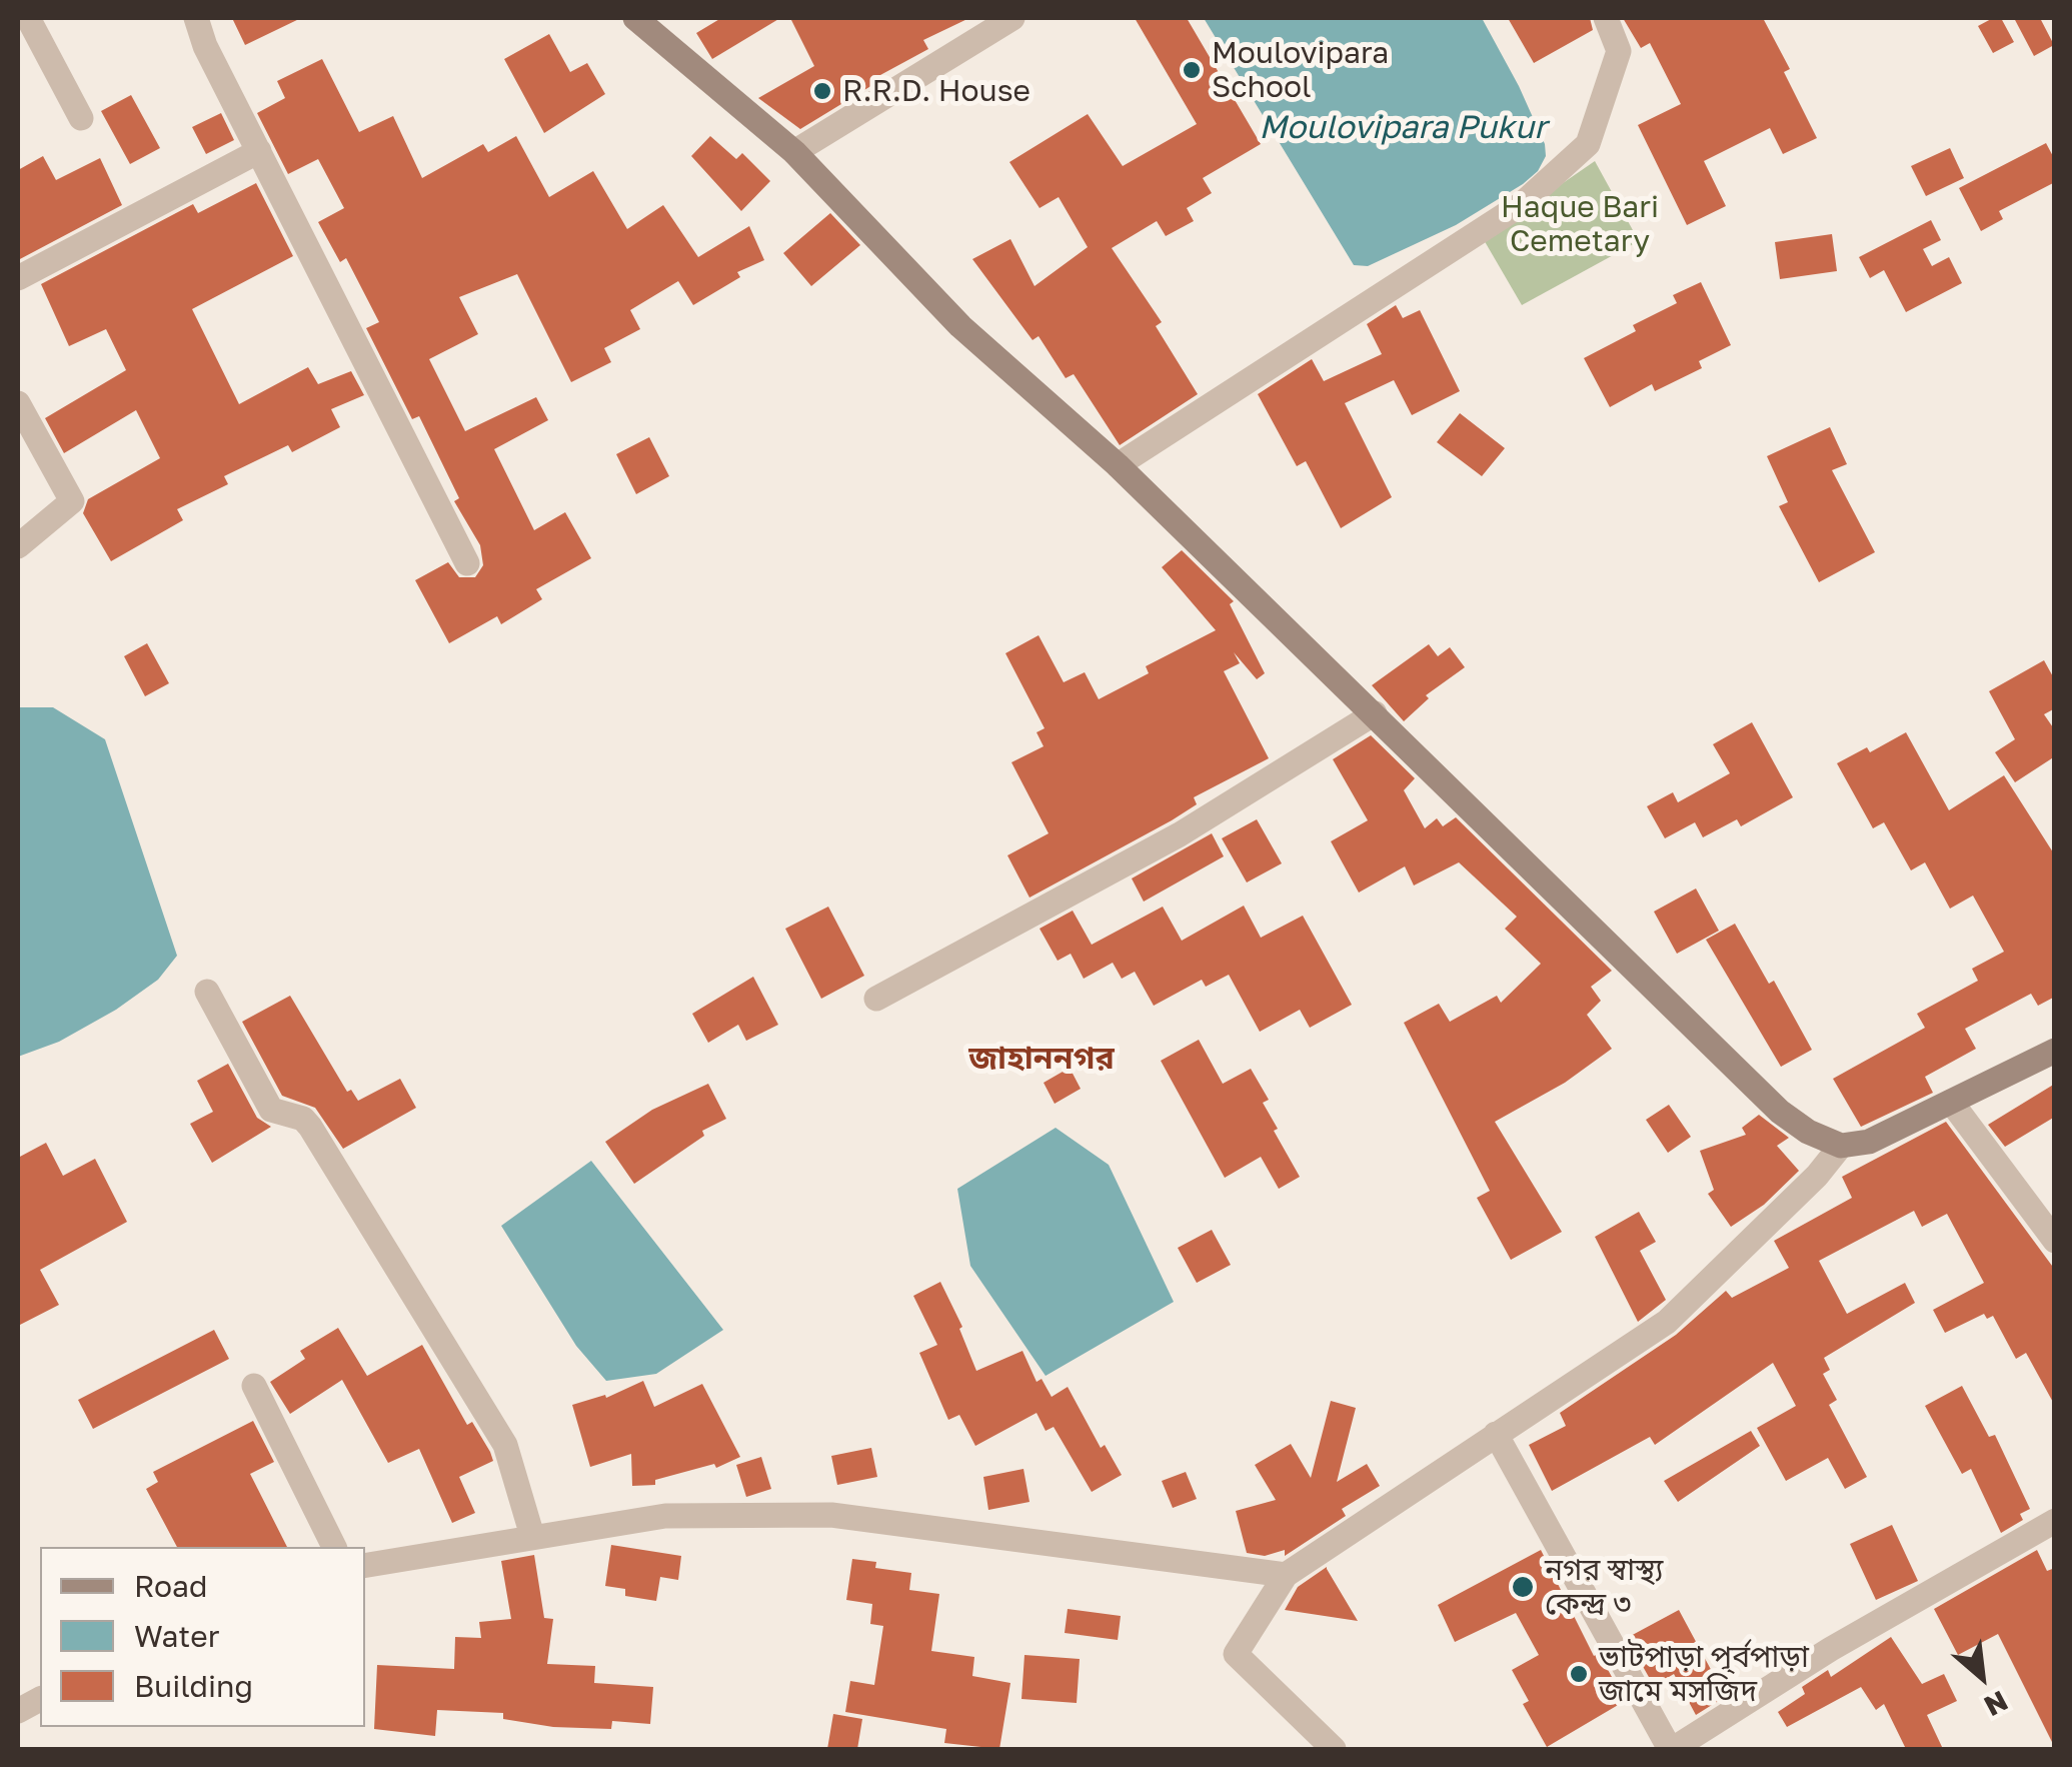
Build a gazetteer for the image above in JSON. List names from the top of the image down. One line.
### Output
{"districts":["জাহাননগর"],"water":["Moulovipara Pukur"],"parks":["Haque Bari Cemetary"],"places":["Moulovipara School","R.R.D. House","নগর স্বাস্থ্য কেন্দ্র ৩","ভাটপাড়া পূর্বপাড়া জামে মসজিদ"],"legend":["Road","Water","Building"],"north":"bottom right"}
